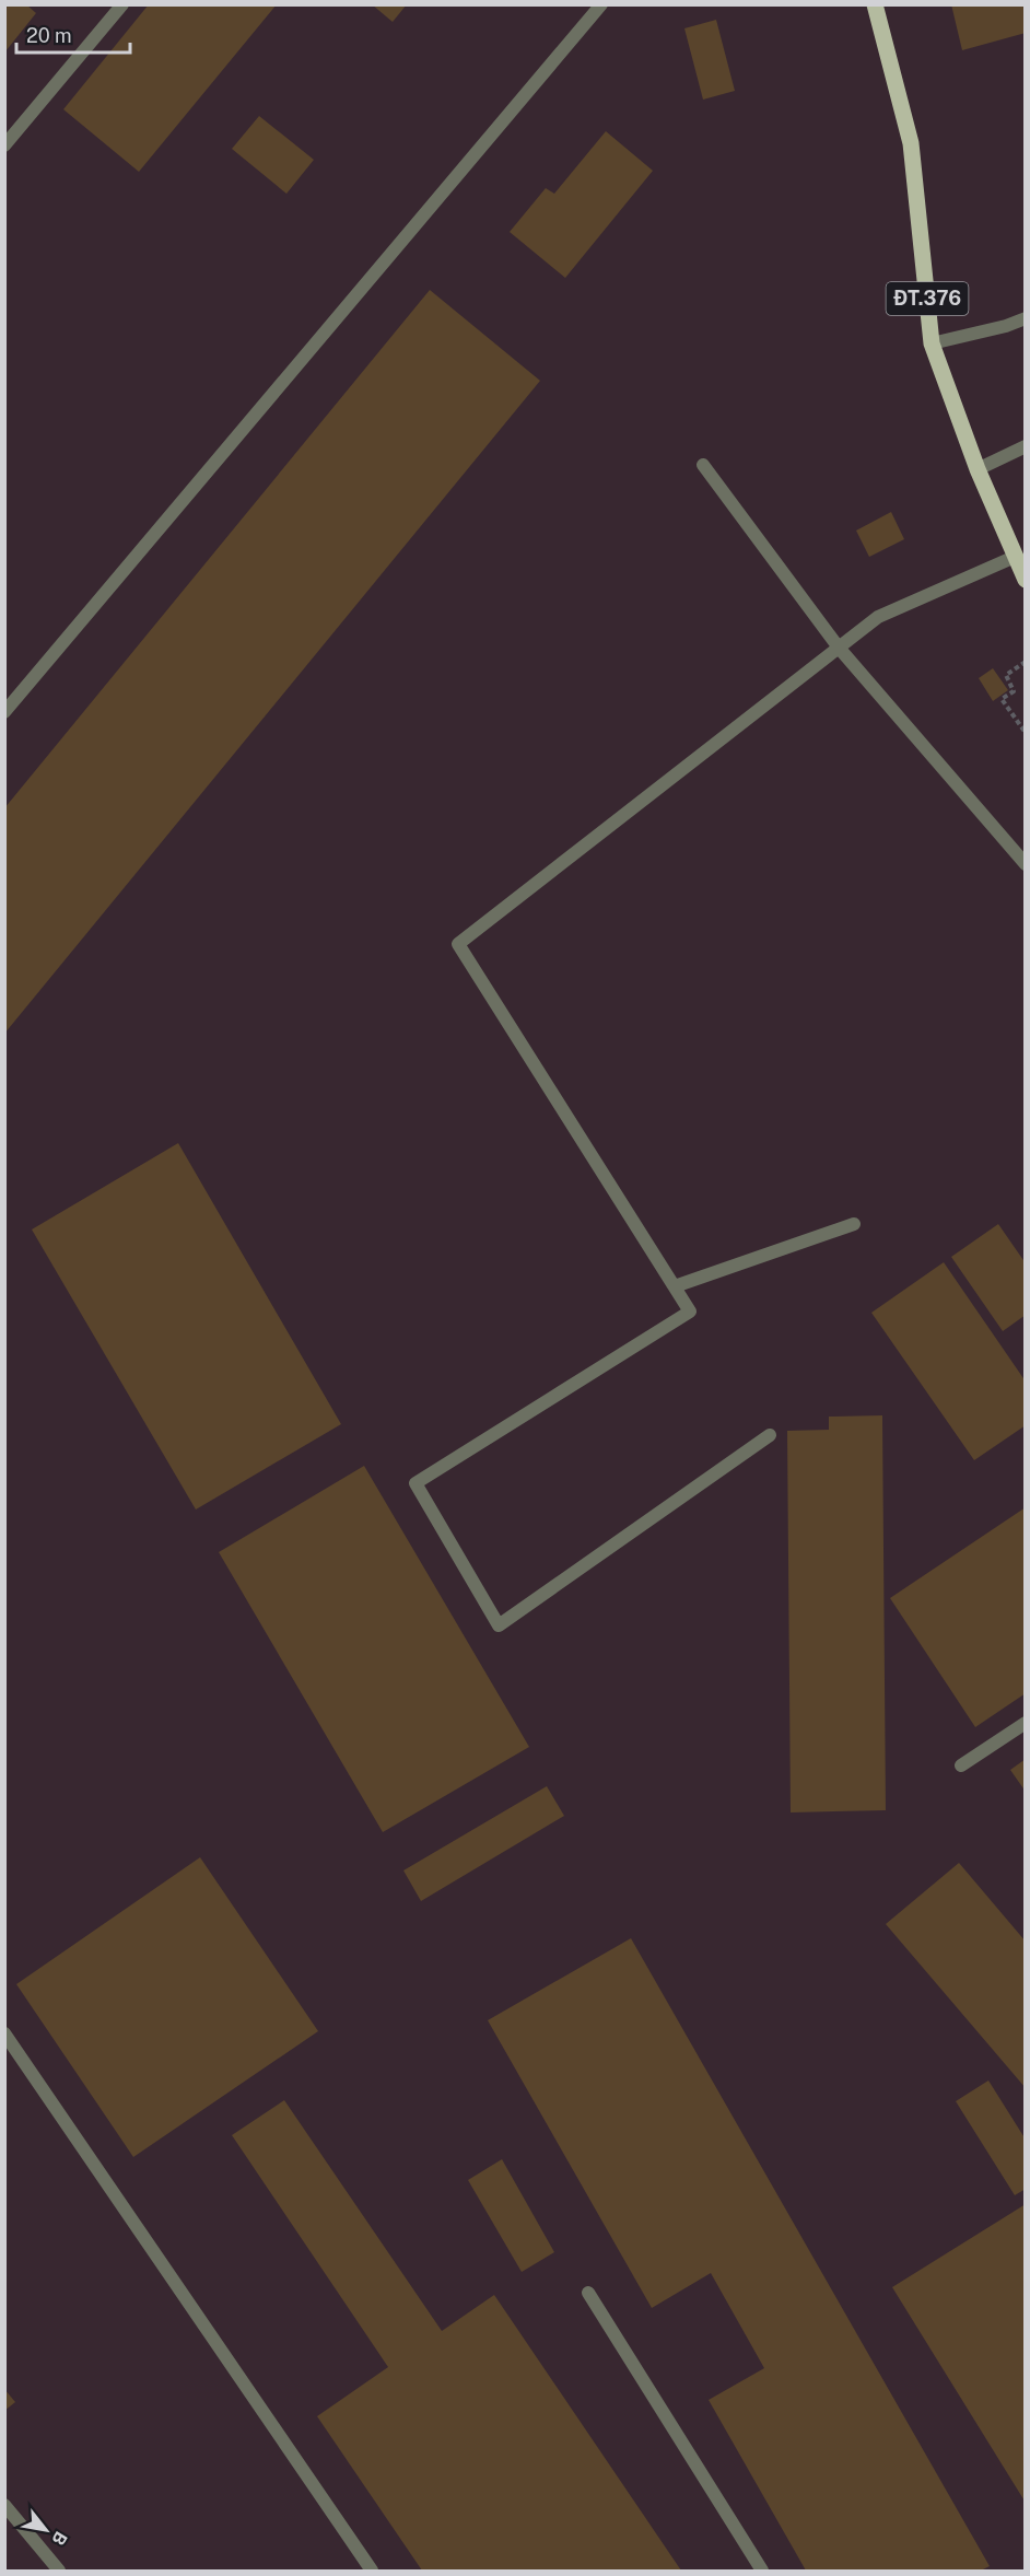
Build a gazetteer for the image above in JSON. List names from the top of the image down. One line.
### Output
{"streets":{"main road":["ĐT.376"]},"scale_bar":"20 m","north":"bottom right"}
